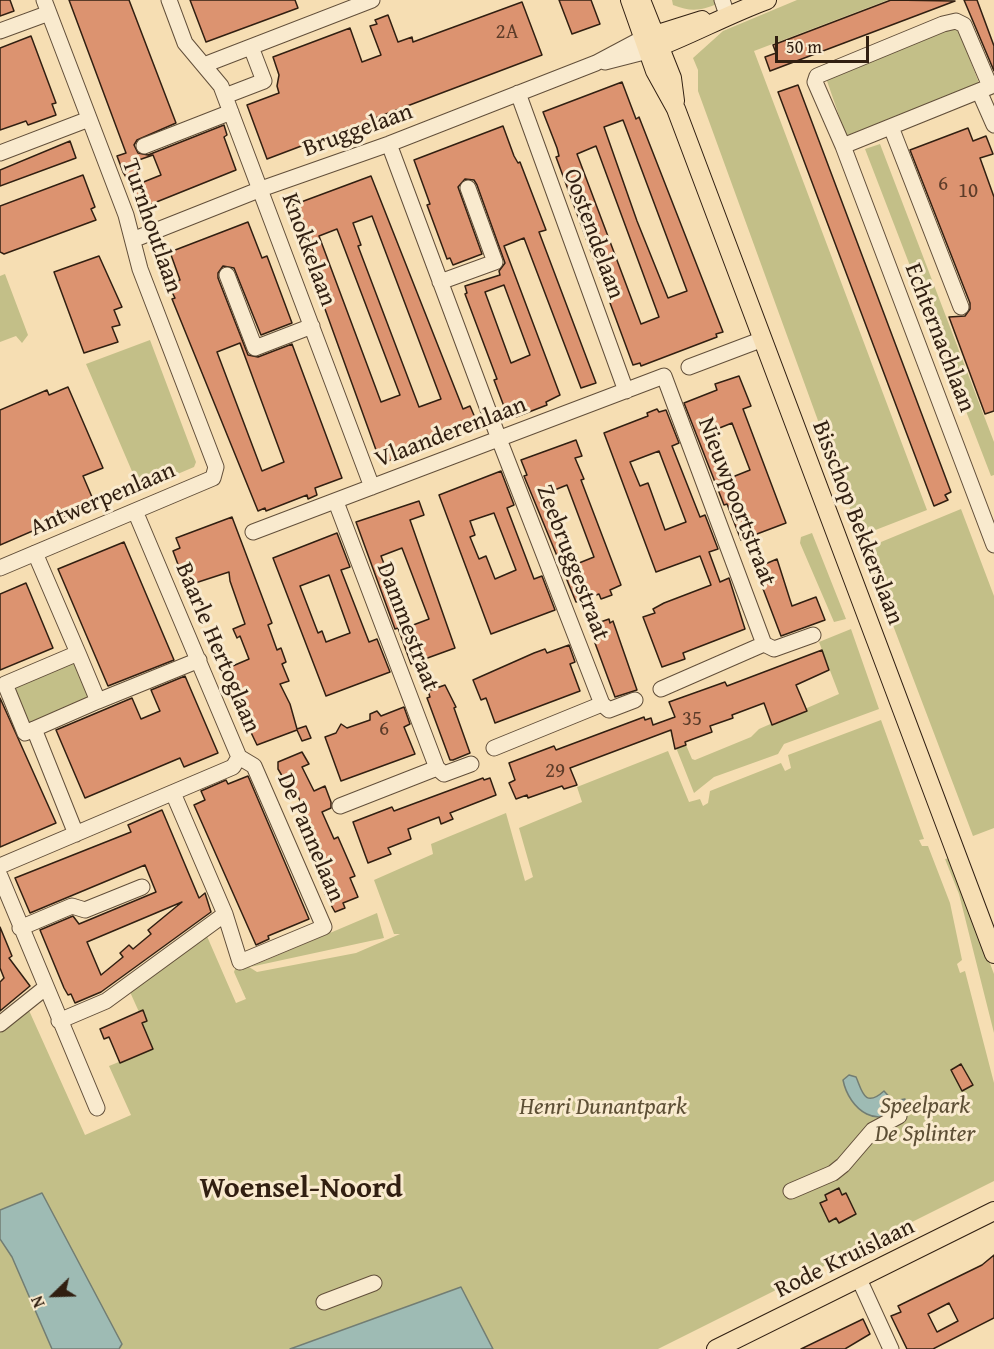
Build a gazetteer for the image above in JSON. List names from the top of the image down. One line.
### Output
{"streets":{"main road":["Bisschop Bekkerslaan","Rode Kruislaan"],"street":["Bruggelaan","Turnhoutlaan","Oostendelaan","Knokkelaan","Echternachlaan","Vlaanderenlaan","Antwerpenlaan","Nieuwpoortstraat","Zeebruggestraat","Dammestraat","Baarle Hertoglaan","De Pannelaan"]},"crossings":[["Bruggelaan","Turnhoutlaan"],["Bruggelaan","Oostendelaan"],["Bruggelaan","Knokkelaan"],["Bruggelaan","Bisschop Bekkerslaan"],["Bruggelaan","Zeebruggestraat"],["Turnhoutlaan","Antwerpenlaan"],["Oostendelaan","Vlaanderenlaan"],["Knokkelaan","Vlaanderenlaan"],["Vlaanderenlaan","Nieuwpoortstraat"],["Vlaanderenlaan","Zeebruggestraat"],["Vlaanderenlaan","Dammestraat"],["Antwerpenlaan","Baarle Hertoglaan"],["Baarle Hertoglaan","De Pannelaan"]],"districts":["Woensel-Noord"],"parks":["Speelpark De Splinter","Henri Dunantpark"],"house_numbers":["2A","6","10","35","6","29"],"scale_bar":"50 m","north":"bottom left"}
